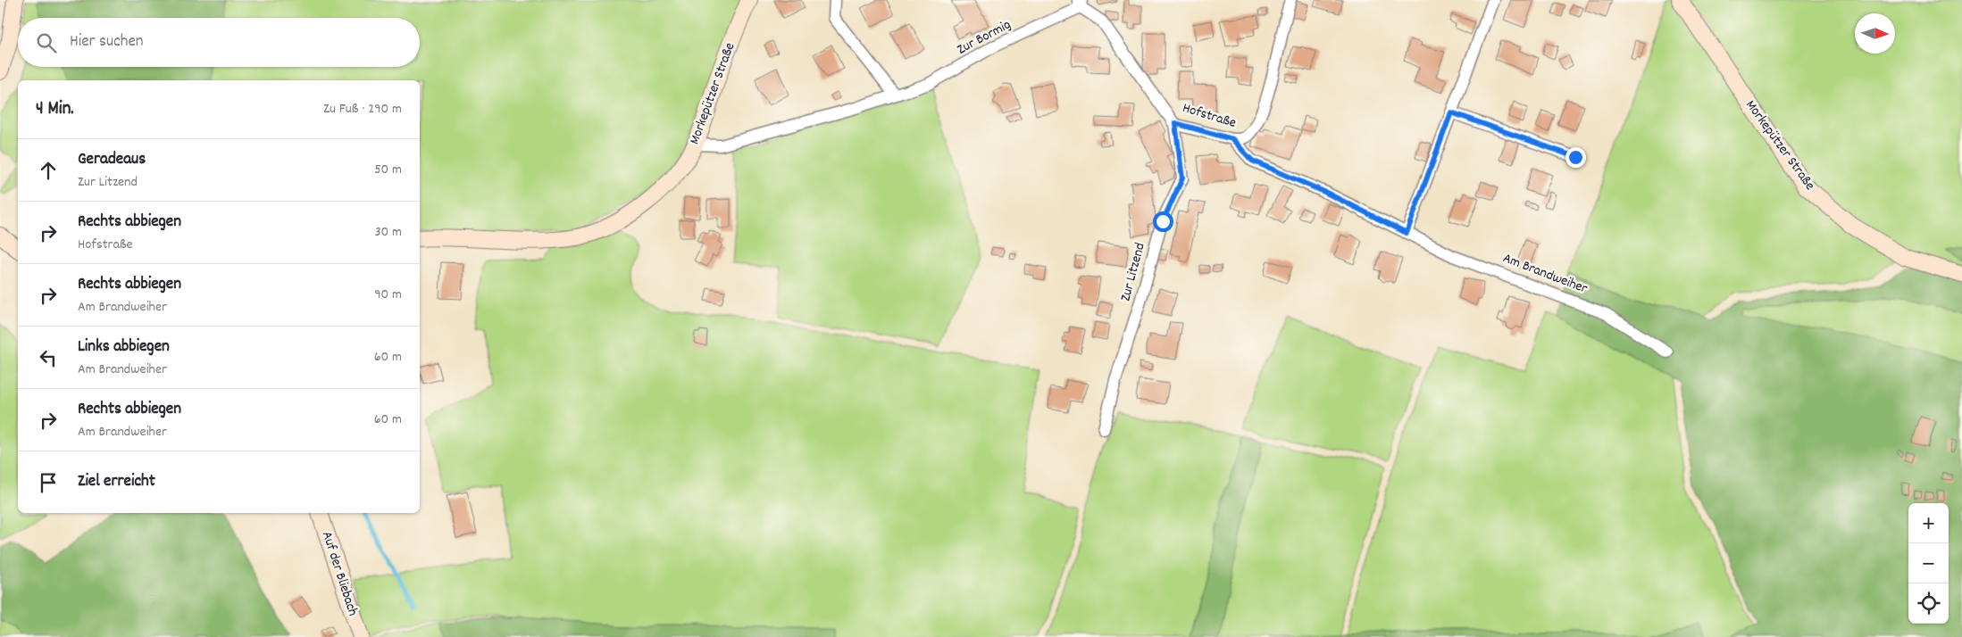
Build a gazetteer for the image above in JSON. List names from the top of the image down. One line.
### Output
{"streets":{"street":["Zur Bormig","Morkepützer Straße","Hofstraße","Zur Litzend","Am Brandweiher","Auf der Bliebach"]},"crossings":[["Zur Bormig","Morkepützer Straße"],["Zur Bormig","Hofstraße"],["Hofstraße","Zur Litzend"],["Hofstraße","Am Brandweiher"]],"north":"right","page":{"search":"Hier suchen","heading":["4 Min.","Zu Fuß · 290 m"],"list":[["Geradeaus","Zur Litzend","50 m"],["Rechts abbiegen","Hofstraße","30 m"],["Rechts abbiegen","Am Brandweiher","90 m"],["Links abbiegen","Am Brandweiher","60 m"],["Rechts abbiegen","Am Brandweiher","60 m"],"Ziel erreicht"],"map_buttons":["+","−"]}}
